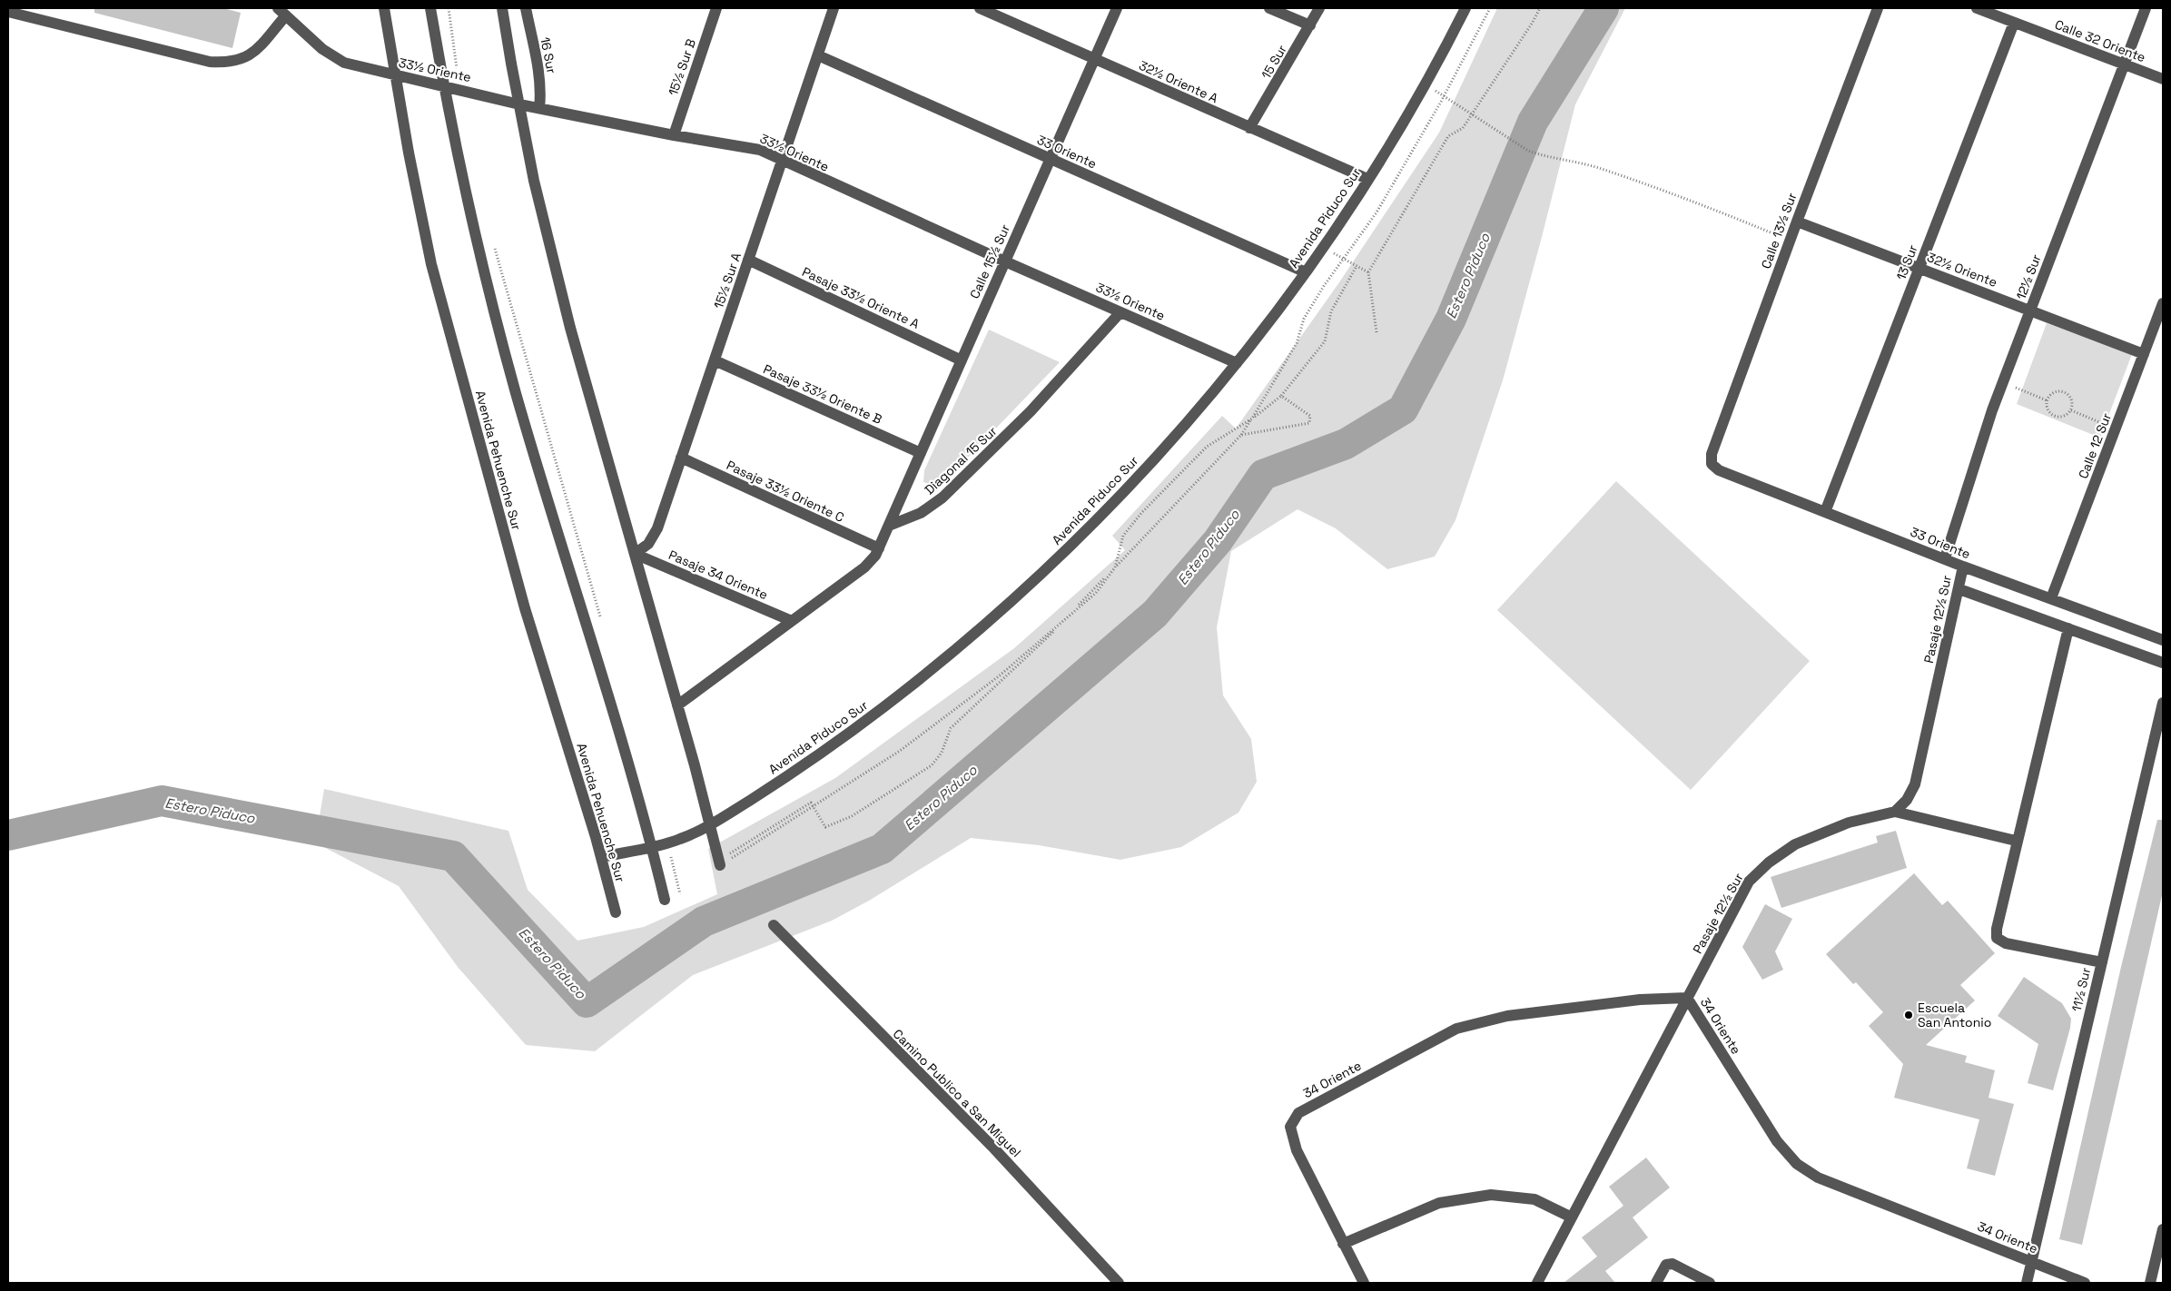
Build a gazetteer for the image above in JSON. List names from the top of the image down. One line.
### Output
{"streets":{"street":["Calle 32 Oriente","16 Sur","15 Sur","15½ Sur B","33½ Oriente","32½ Oriente A","33 Oriente","Avenida Piduco Sur","Calle 13½ Sur","Calle 15½ Sur","13 Sur","32½ Oriente","12½ Sur","15½ Sur A","Pasaje 33½ Oriente A","Pasaje 33½ Oriente B","Calle 12 Sur","Avenida Pehuenche Sur","Diagonal 15 Sur","Pasaje 33½ Oriente C","Pasaje 34 Oriente","Pasaje 12½ Sur","11½ Sur","34 Oriente","Camino Publico a San Miguel"]},"crossings":[["Calle 32 Oriente","13 Sur"],["Calle 32 Oriente","12½ Sur"],["16 Sur","33½ Oriente"],["15 Sur","32½ Oriente A"],["15½ Sur B","33½ Oriente"],["33½ Oriente","Avenida Piduco Sur"],["33½ Oriente","Calle 15½ Sur"],["33½ Oriente","15½ Sur A"],["33½ Oriente","Avenida Pehuenche Sur"],["33½ Oriente","Diagonal 15 Sur"],["32½ Oriente A","Avenida Piduco Sur"],["32½ Oriente A","Calle 15½ Sur"],["33 Oriente","Avenida Piduco Sur"],["33 Oriente","Calle 13½ Sur"],["33 Oriente","Calle 15½ Sur"],["33 Oriente","13 Sur"],["33 Oriente","12½ Sur"],["33 Oriente","15½ Sur A"],["33 Oriente","Calle 12 Sur"],["33 Oriente","Pasaje 12½ Sur"],["Avenida Piduco Sur","Avenida Pehuenche Sur"],["Calle 13½ Sur","32½ Oriente"],["Calle 15½ Sur","Pasaje 33½ Oriente A"],["Calle 15½ Sur","Pasaje 33½ Oriente B"],["Calle 15½ Sur","Diagonal 15 Sur"],["13 Sur","32½ Oriente"],["32½ Oriente","12½ Sur"],["32½ Oriente","Calle 12 Sur"],["15½ Sur A","Pasaje 33½ Oriente A"],["15½ Sur A","Pasaje 33½ Oriente B"],["15½ Sur A","Pasaje 33½ Oriente C"],["15½ Sur A","Pasaje 34 Oriente"],["Pasaje 12½ Sur","34 Oriente"],["11½ Sur","34 Oriente"]],"water":["Estero Piduco"],"places":["Escuela San Antonio"]}
